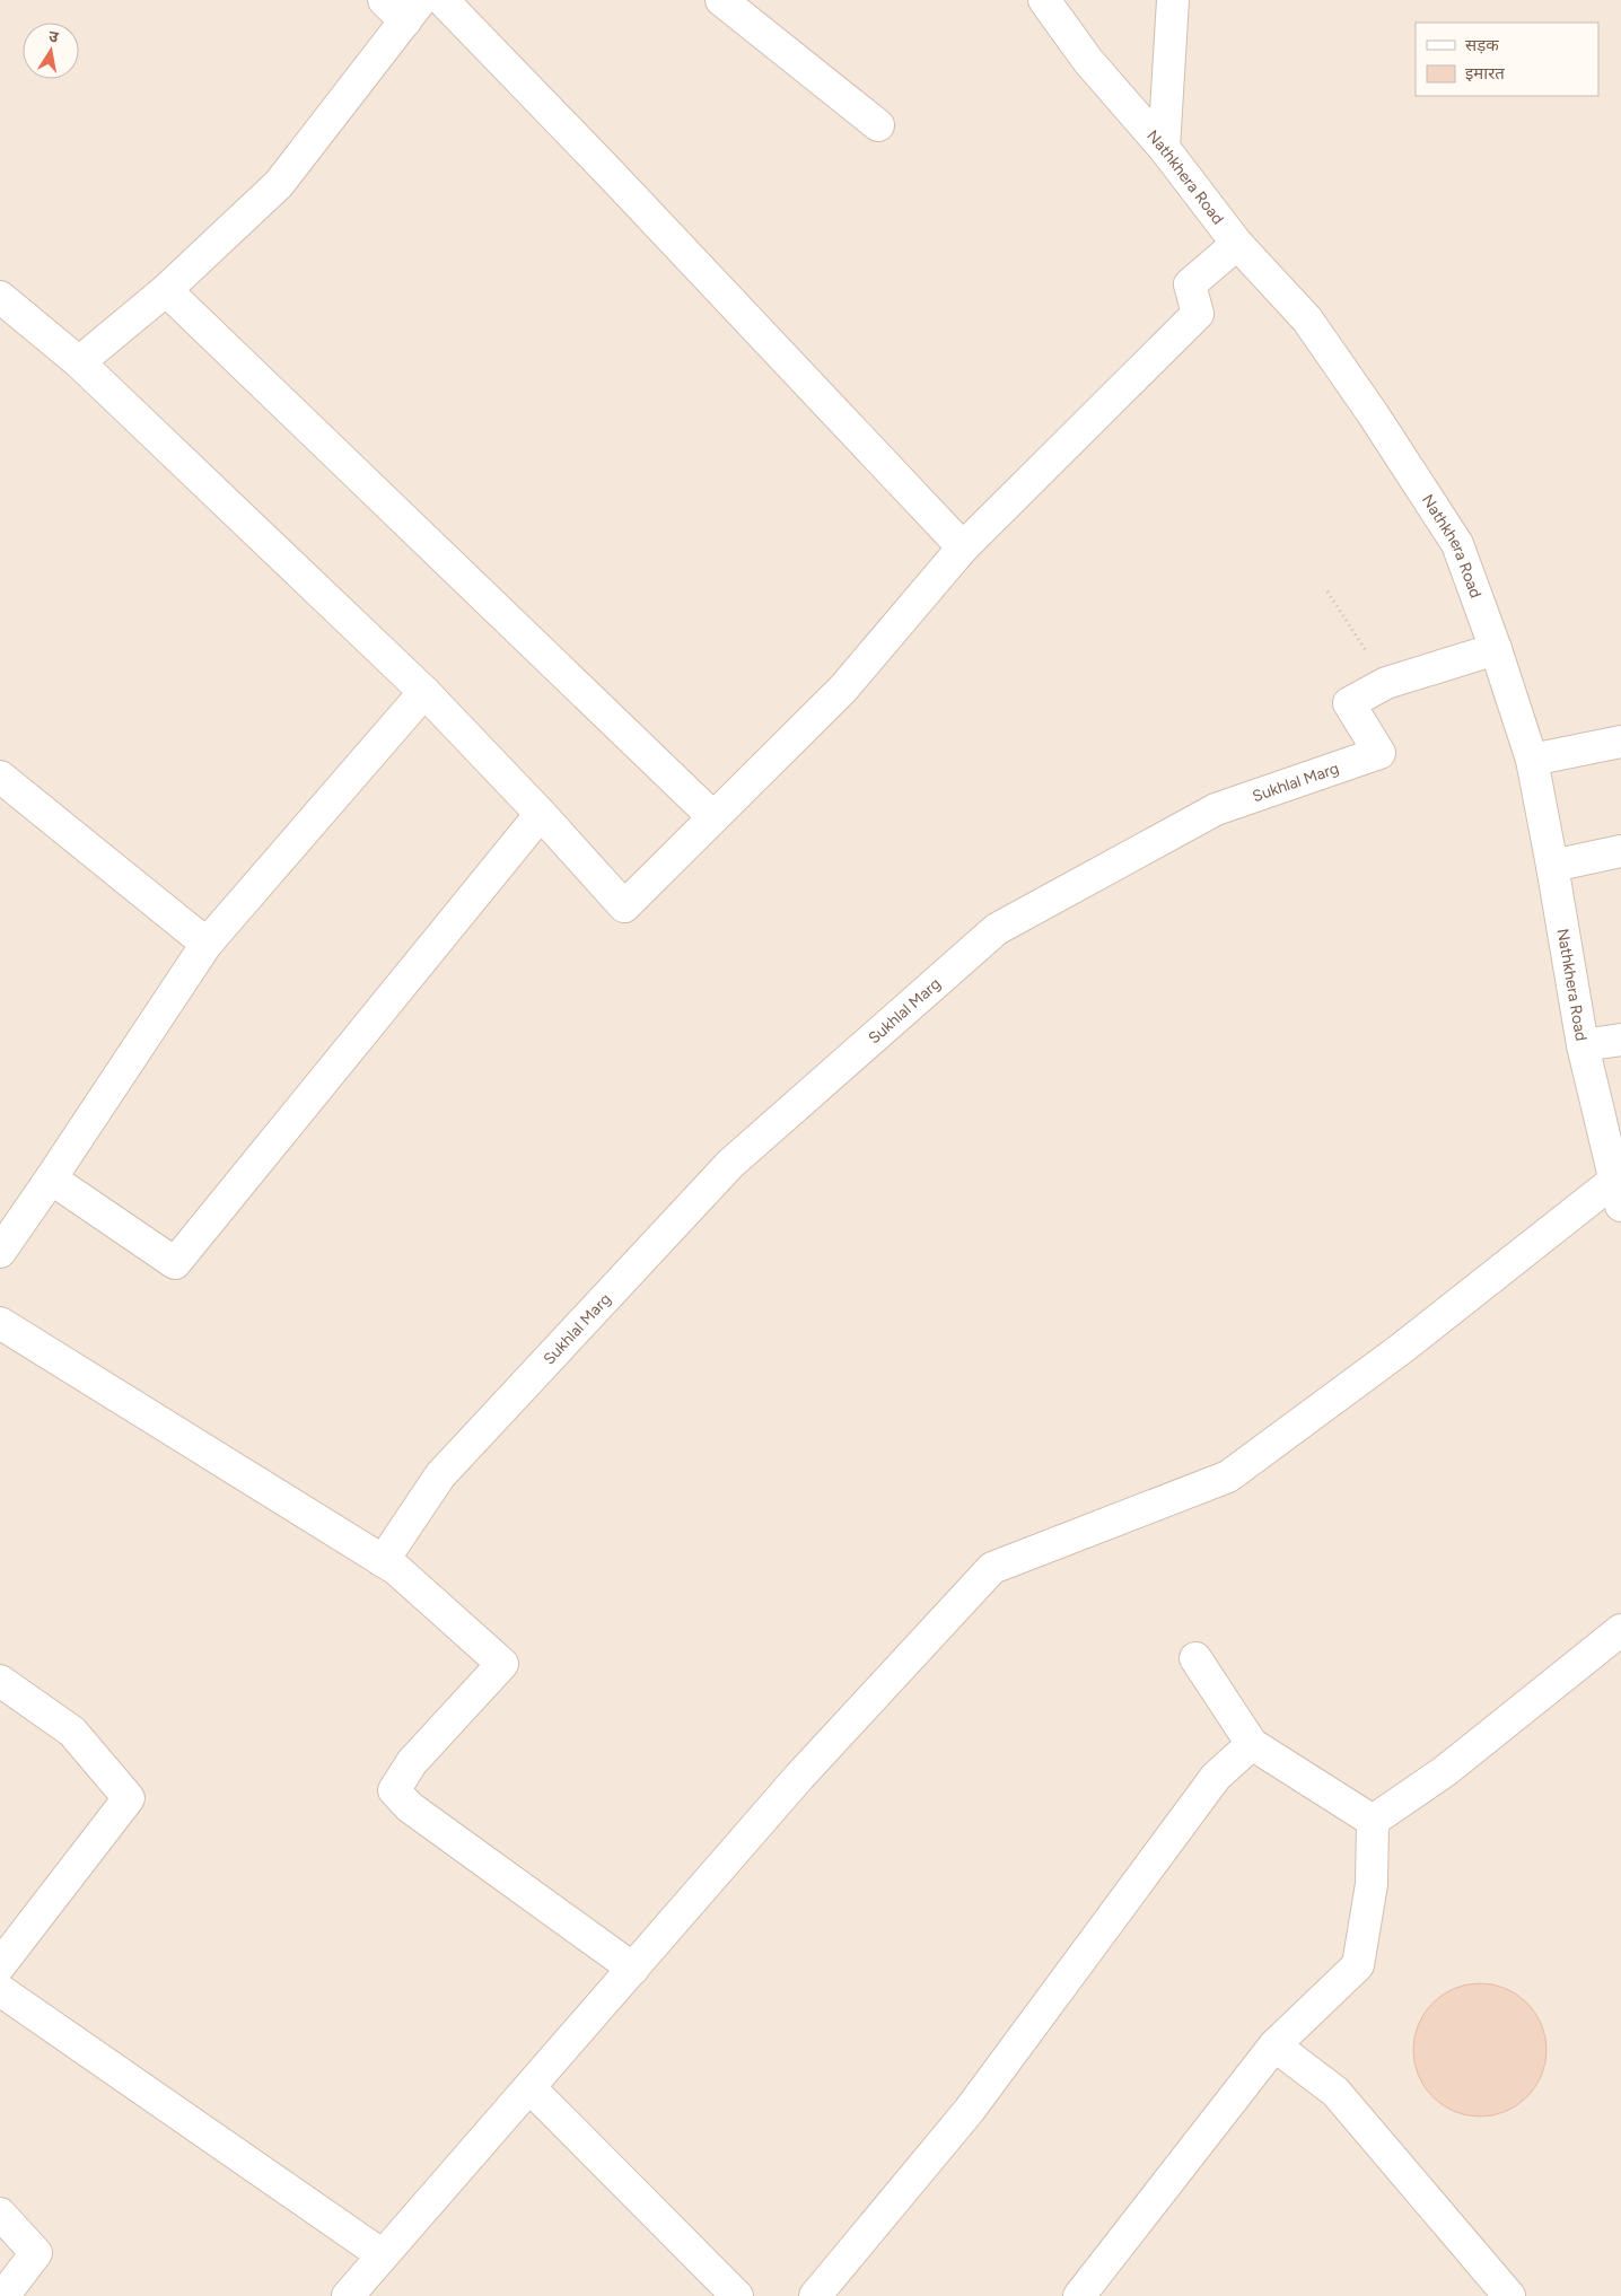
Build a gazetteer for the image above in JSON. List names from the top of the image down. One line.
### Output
{"streets":{"street":["Nathkhera Road","Sukhlal Marg"]},"crossings":[["Nathkhera Road","Sukhlal Marg"]],"legend":["सड़क","इमारत"],"north":"top"}
